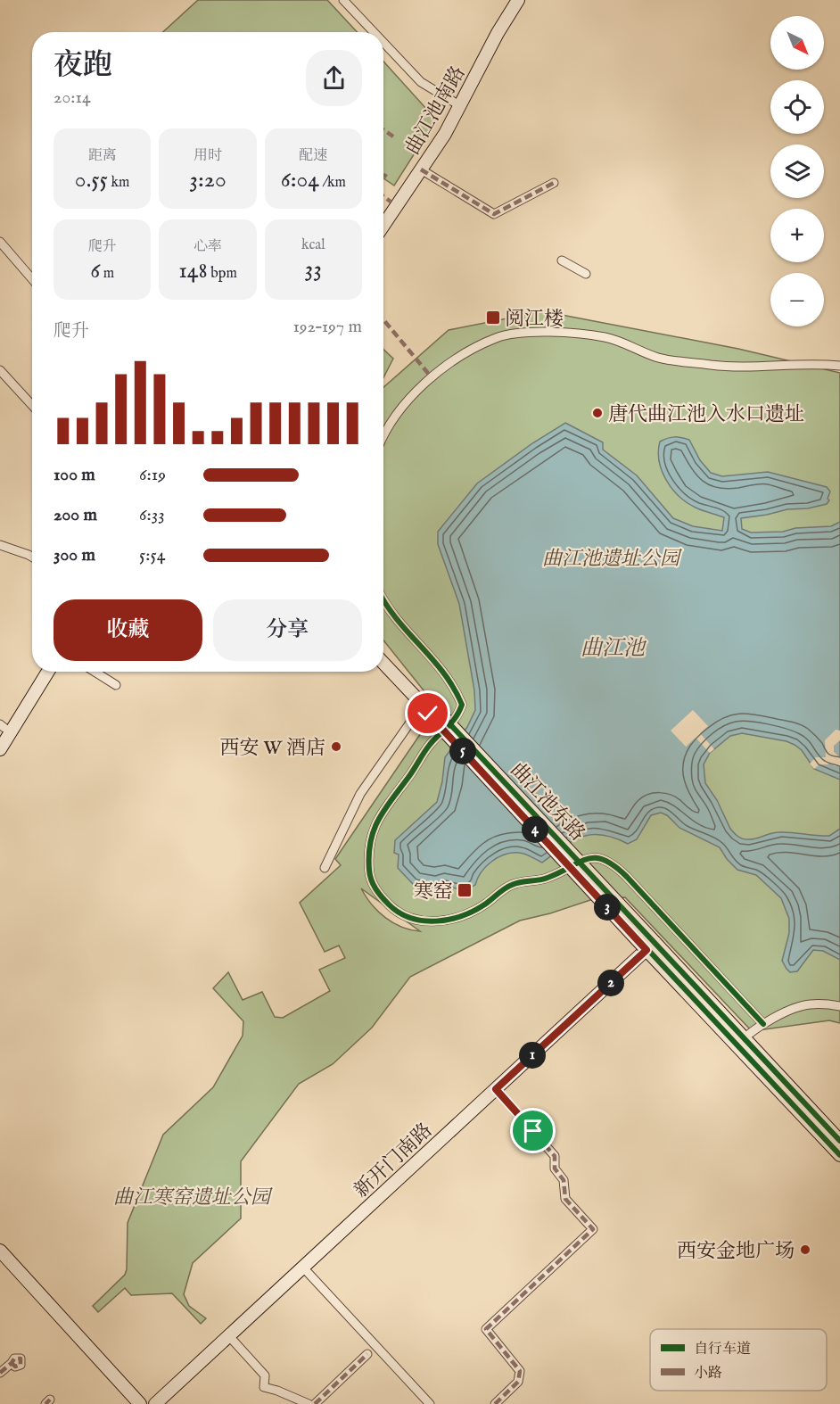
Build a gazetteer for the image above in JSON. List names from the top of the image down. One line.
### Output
{"streets":{"main road":["曲江池南路","曲江池东路","新开门南路"]},"crossings":[["曲江池东路","新开门南路"]],"water":["曲江池"],"parks":["曲江池遗址公园","曲江寒窑遗址公园"],"places":{"transit":["阅江楼","寒窑"],"other":["唐代曲江池入水口遗址","西安 W 酒店","西安金地广场"]},"legend":["自行车道","小路"],"north":"bottom right","page":{"map_buttons":["+","−"],"heading":["夜跑","20:14"],"stats":[["距离","0.55 km"],["用时","3:20"],["配速","6:04 /km"],["爬升","6 m"],["心率","148 bpm"],["kcal","33"]],"chart":["爬升","192–197 m"],"list":[{"name":"100 m","note":"6:19"},{"name":"200 m","note":"6:33"},{"name":"300 m","note":"5:54"}],"buttons":["收藏","分享"],"pins":["5","4","3","2","1"]}}
